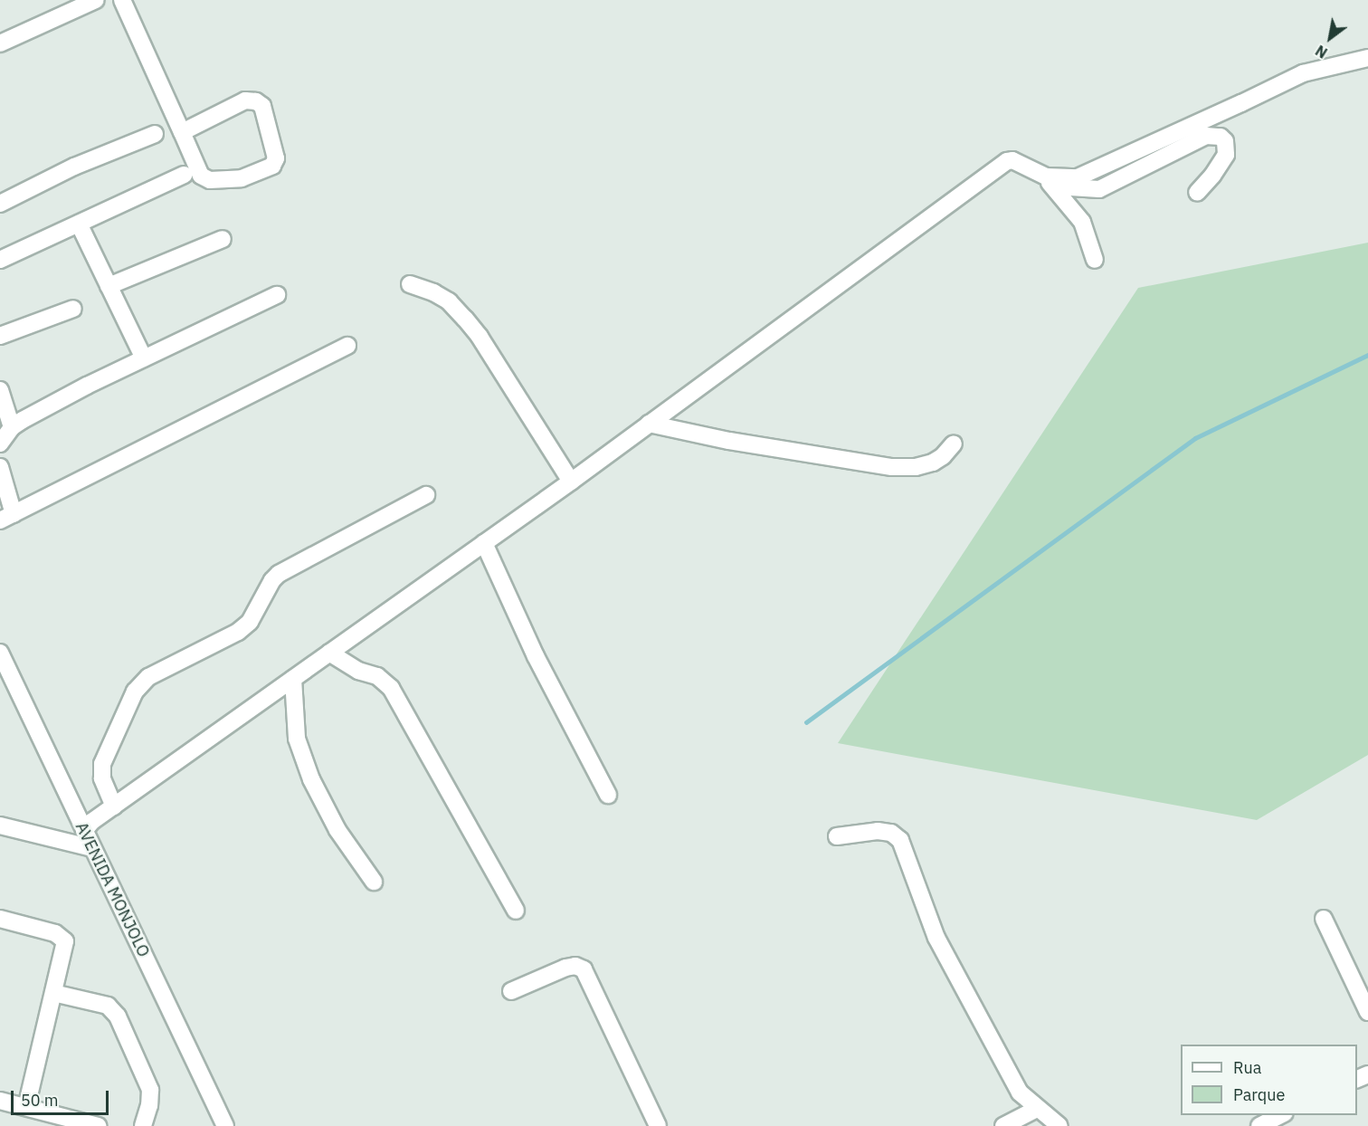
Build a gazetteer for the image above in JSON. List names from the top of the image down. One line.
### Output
{"streets":{"street":["AVENIDA MONJOLO"]},"legend":["Rua","Parque"],"scale_bar":"50 m","north":"bottom left"}
